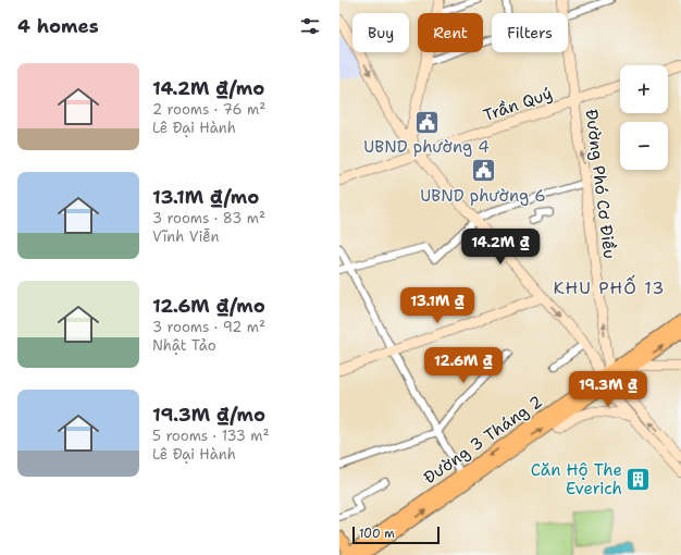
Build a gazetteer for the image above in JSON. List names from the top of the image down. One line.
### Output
{"streets":{"main road":["Trần Quý","Đường Phó Cơ Điều","Đường 3 Tháng 2"]},"crossings":[["Trần Quý","Đường Phó Cơ Điều"],["Đường Phó Cơ Điều","Đường 3 Tháng 2"]],"one_way":["Đường Phó Cơ Điều"],"districts":["KHU PHỐ 13"],"places":{"public building":["UBND phường 4","UBND phường 6"],"building":["Căn Hộ The Everich"]},"scale_bar":"100 m","page":{"heading":"4 homes","chip":["Buy","Rent","Filters"],"list":[{"name":"14.2M ₫/mo","note":"2 rooms · 76 m² · Lê Đại Hành"},{"name":"13.1M ₫/mo","note":"3 rooms · 83 m² · Vĩnh Viễn"},{"name":"12.6M ₫/mo","note":"3 rooms · 92 m² · Nhật Tảo"},{"name":"19.3M ₫/mo","note":"5 rooms · 133 m² · Lê Đại Hành"}],"map_buttons":["+","−"],"price":["14.2M ₫","13.1M ₫","12.6M ₫","19.3M ₫"],"scale":"100 m"}}
